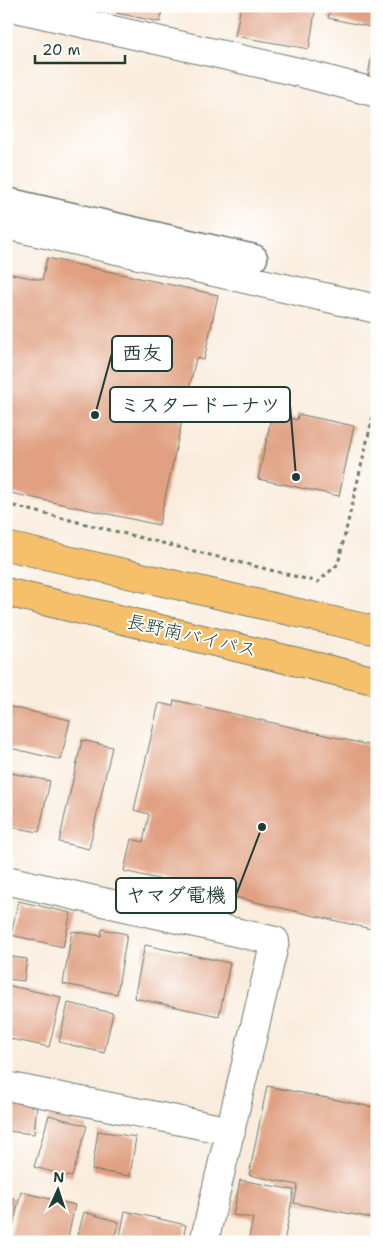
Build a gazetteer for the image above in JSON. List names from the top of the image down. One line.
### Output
{"streets":{"highway":["長野南バイパス"]},"places":["西友","ミスタードーナツ","ヤマダ電機"],"scale_bar":"20 m","north":"top"}
